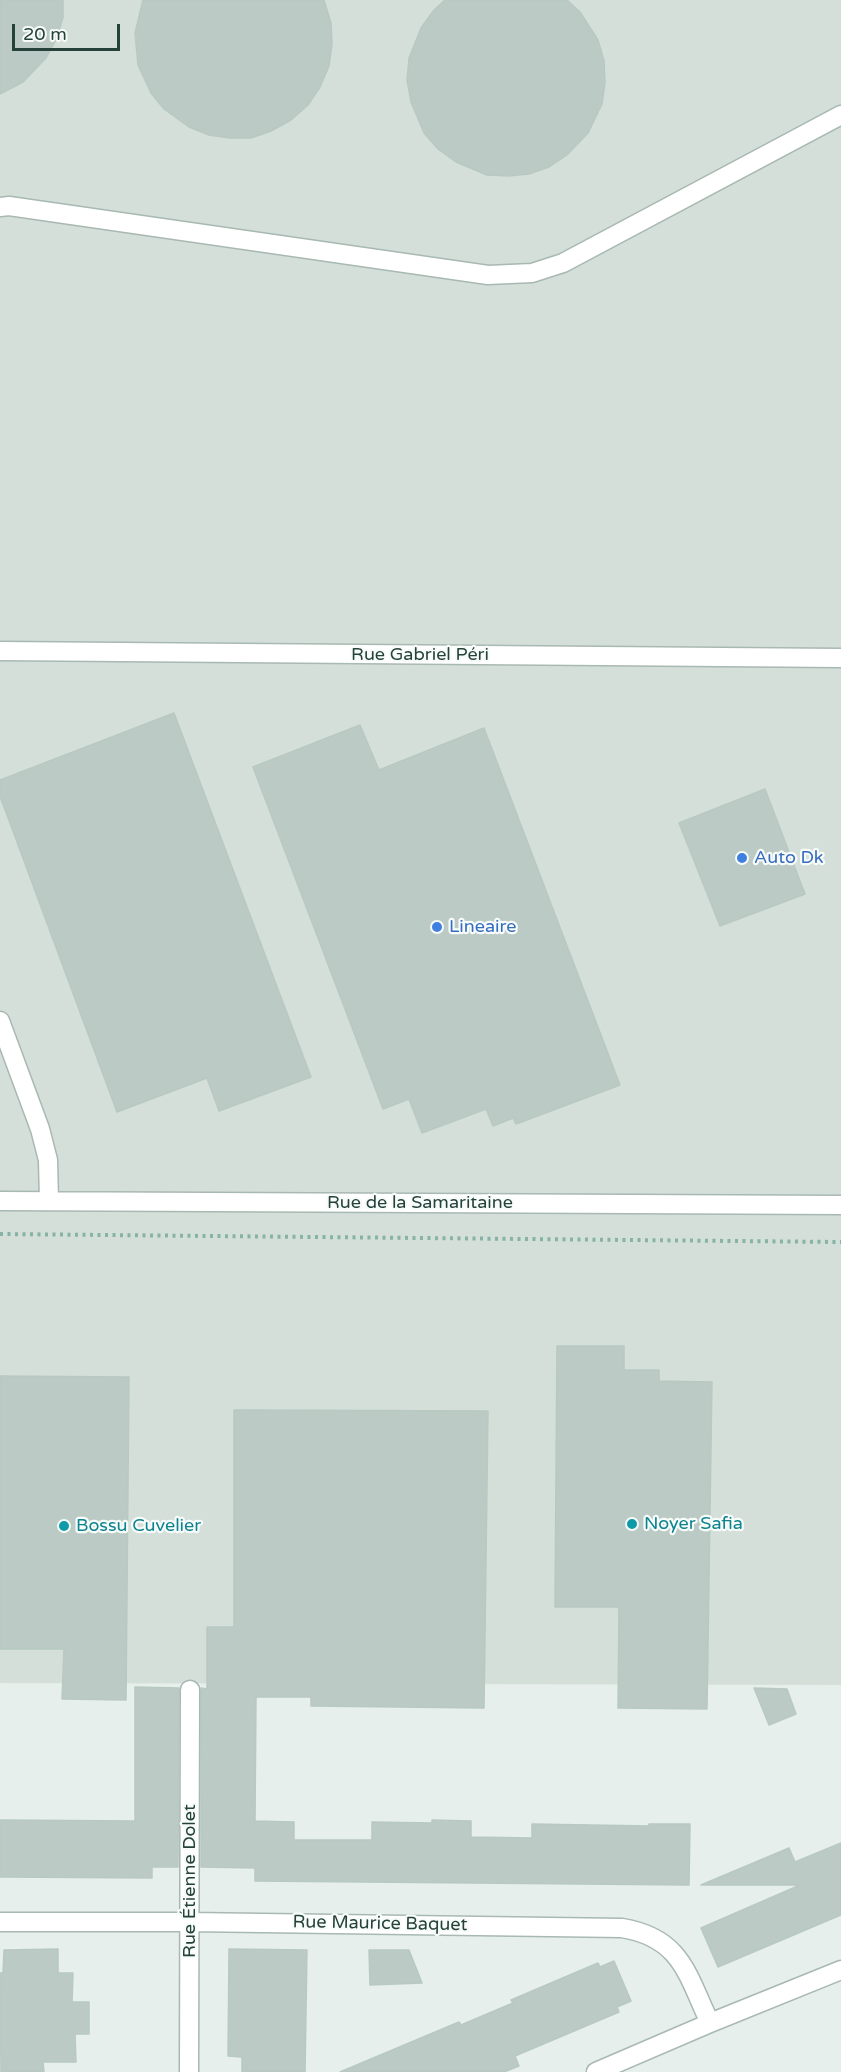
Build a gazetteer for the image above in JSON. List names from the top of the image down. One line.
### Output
{"streets":{"street":["Rue Gabriel Péri","Rue de la Samaritaine","Rue Étienne Dolet","Rue Maurice Baquet"]},"crossings":[["Rue Étienne Dolet","Rue Maurice Baquet"]],"places":["Auto Dk","Lineaire","Noyer Safia","Bossu Cuvelier"],"scale_bar":"20 m"}
